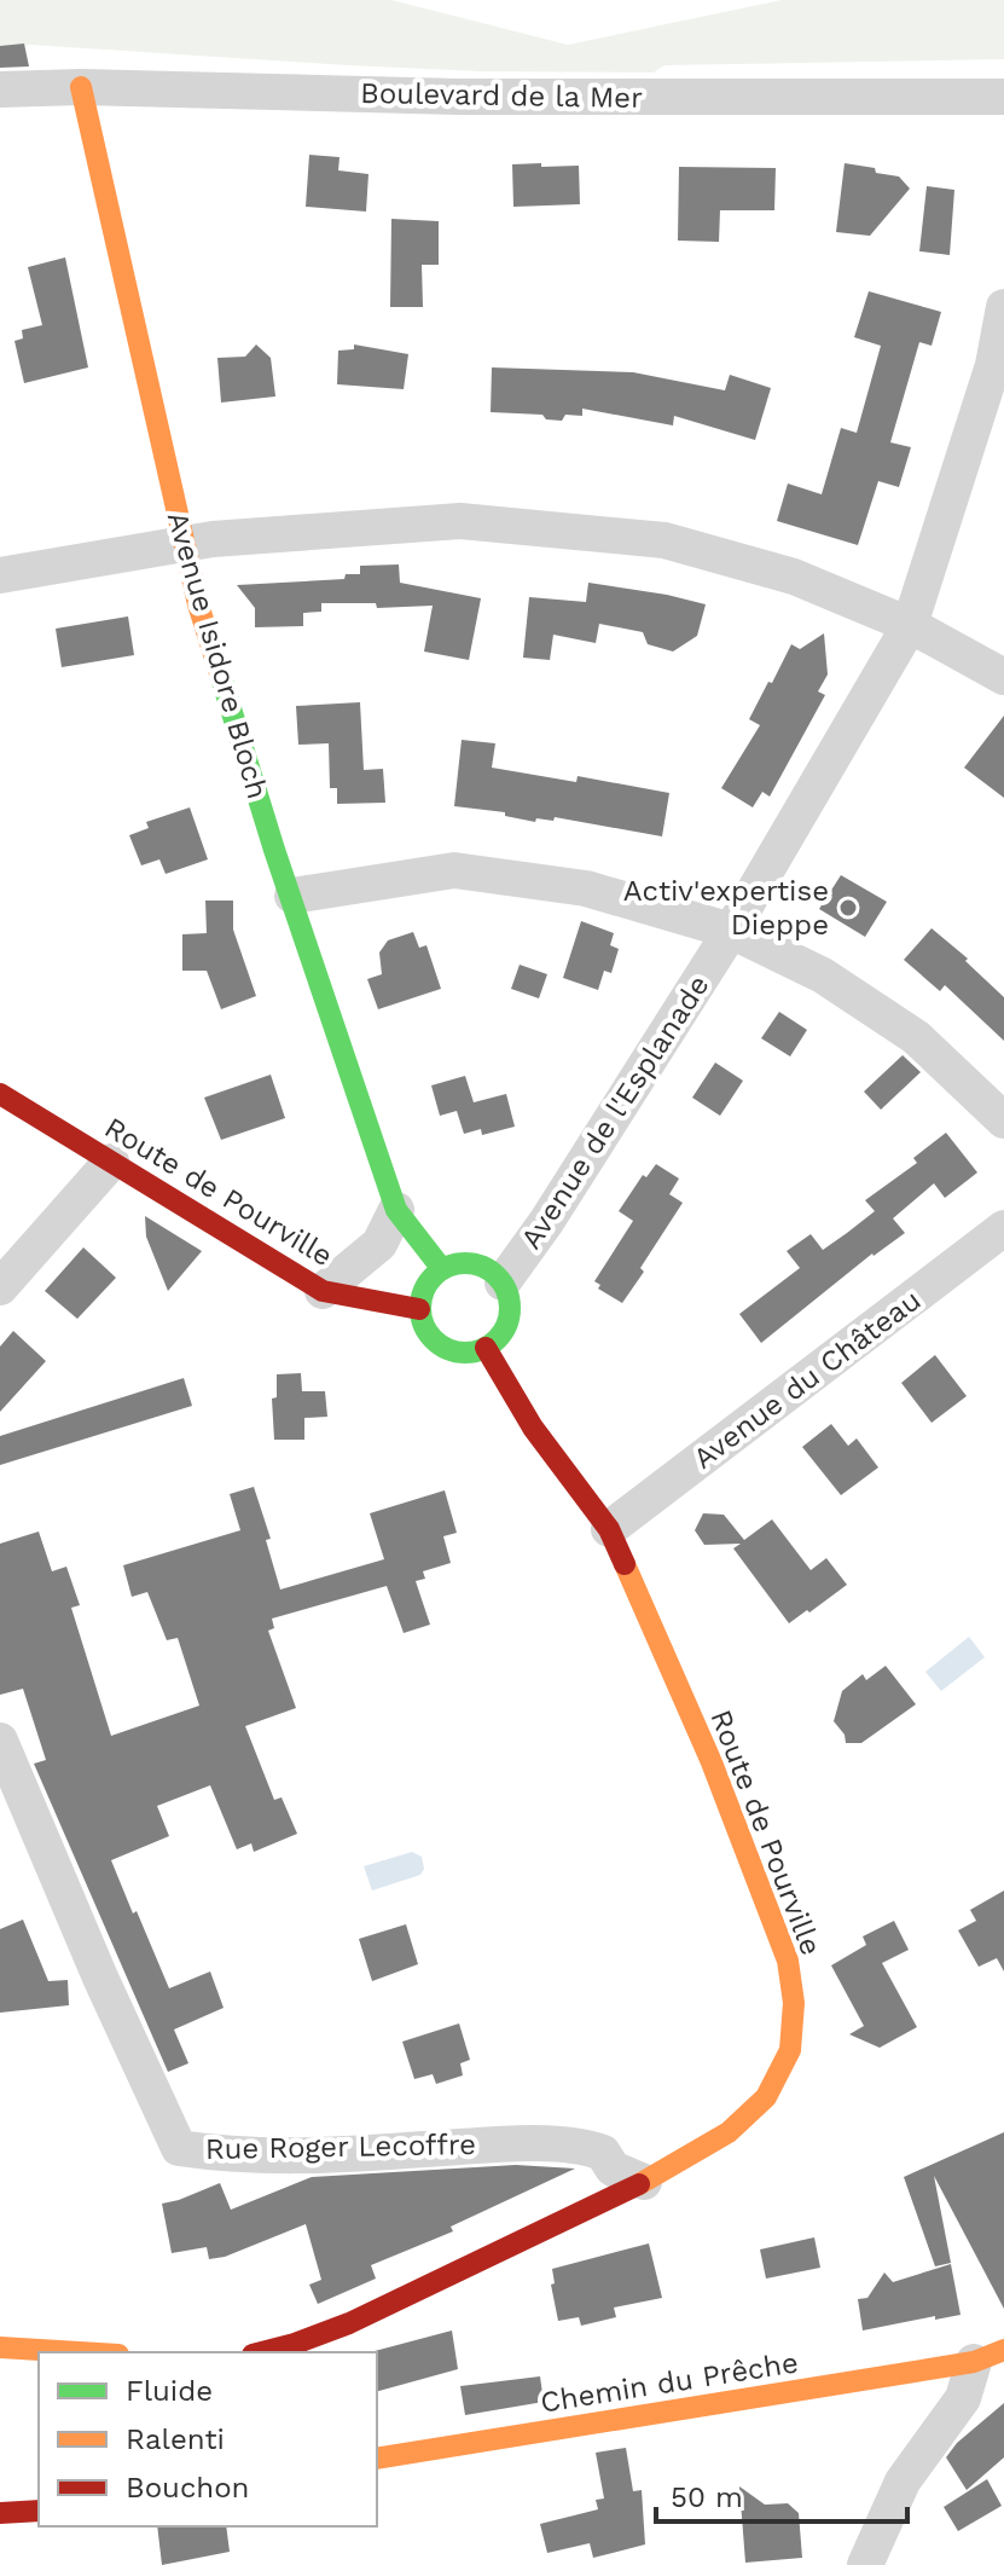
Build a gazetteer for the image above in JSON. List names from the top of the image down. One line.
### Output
{"streets":{"main road":["Avenue Isidore Bloch","Route de Pourville","Chemin du Prêche"],"street":["Boulevard de la Mer","Avenue de l'Esplanade","Avenue du Château","Rue Roger Lecoffre"]},"crossings":[["Boulevard de la Mer","Avenue Isidore Bloch"],["Avenue Isidore Bloch","Avenue de l'Esplanade"],["Avenue Isidore Bloch","Route de Pourville"],["Avenue de l'Esplanade","Route de Pourville"],["Route de Pourville","Avenue du Château"],["Route de Pourville","Rue Roger Lecoffre"]],"places":["Activ'expertise Dieppe"],"legend":["Fluide","Ralenti","Bouchon"],"scale_bar":"50 m"}
